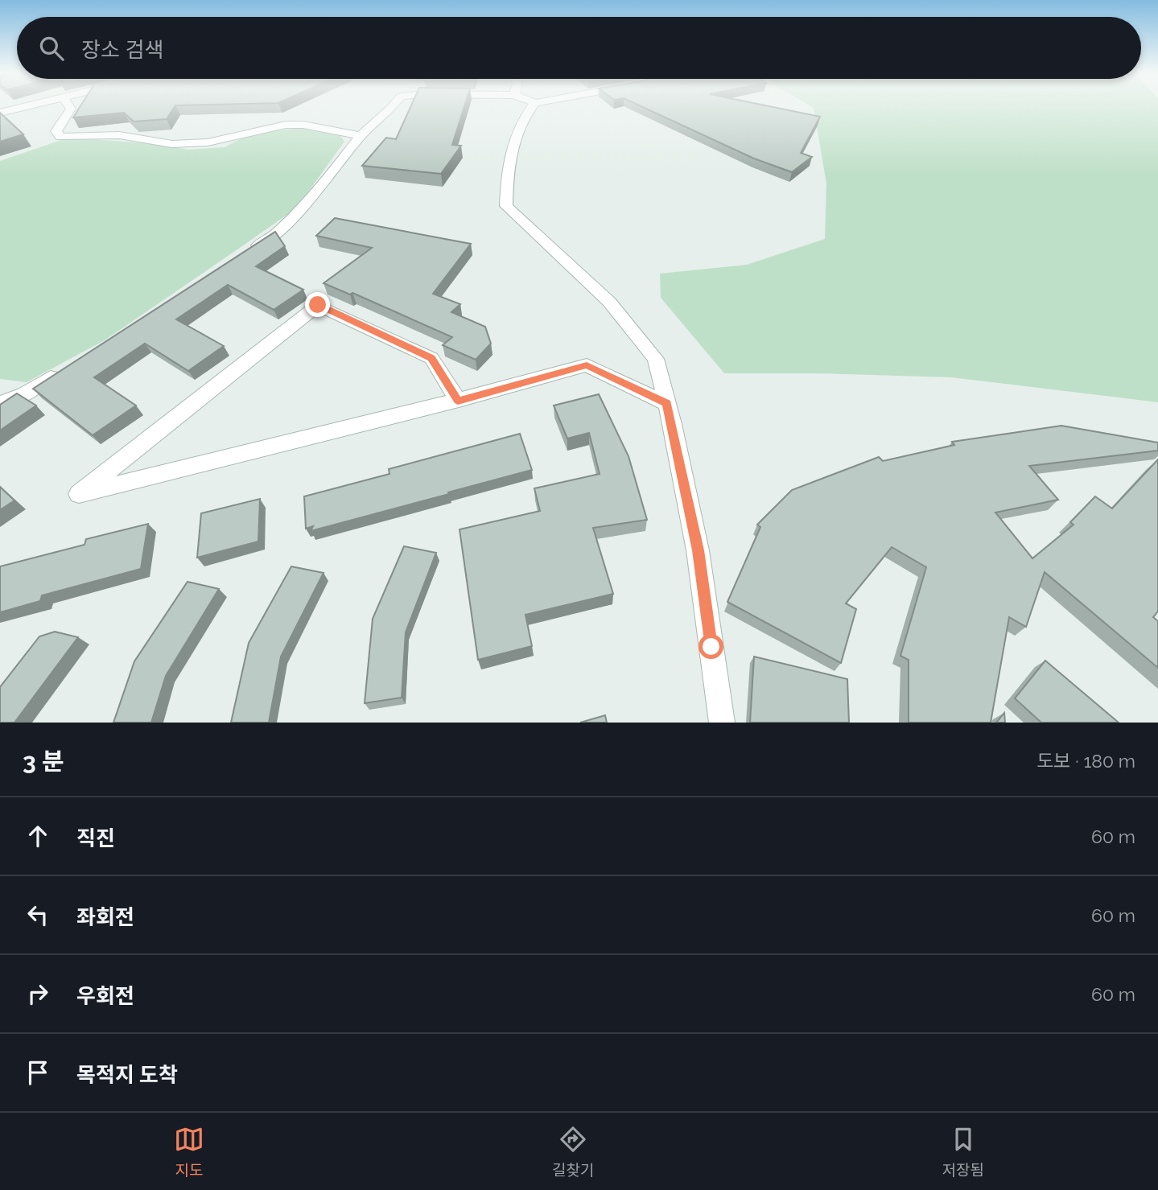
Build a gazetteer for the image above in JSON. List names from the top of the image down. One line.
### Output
{"page":{"search":"장소 검색","heading":["3 분","도보 · 180 m"],"list":[["직진","60 m"],["좌회전","60 m"],["우회전","60 m"],"목적지 도착"],"nav":["지도","길찾기","저장됨"]}}
